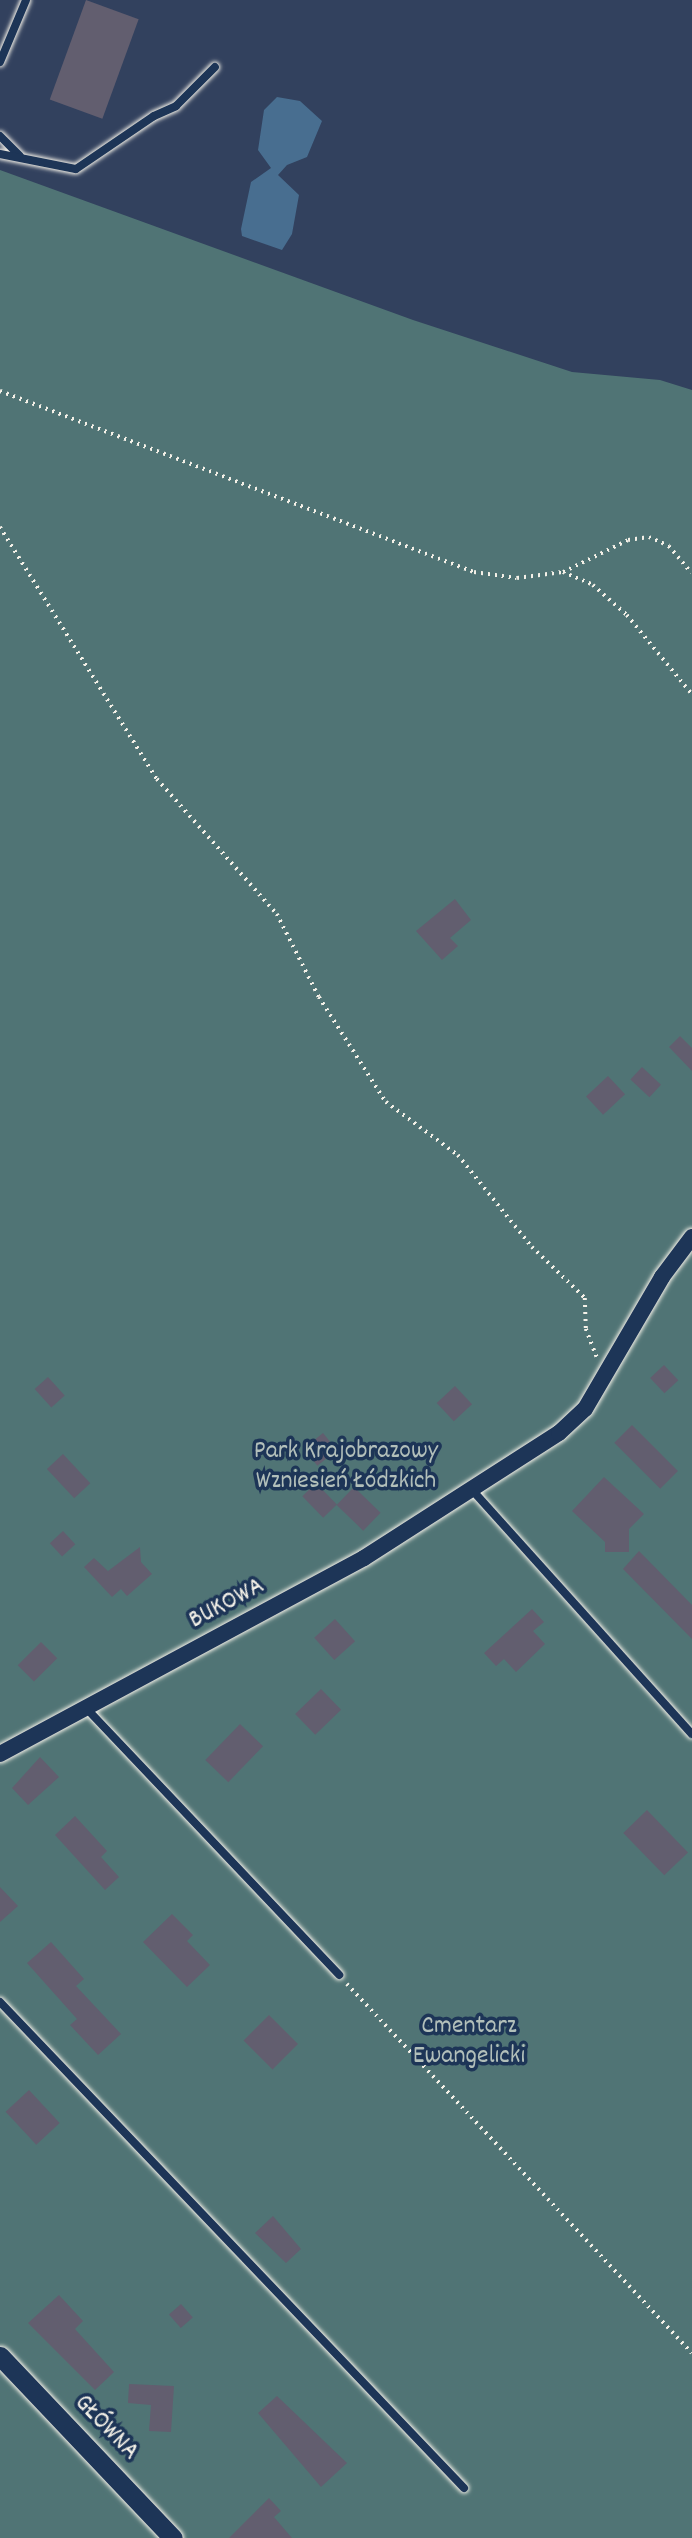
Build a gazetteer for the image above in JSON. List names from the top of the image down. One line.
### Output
{"streets":{"street":["BUKOWA","GŁÓWNA"]},"parks":["Park Krajobrazowy Wzniesień Łódzkich","Cmentarz Ewangelicki"]}
